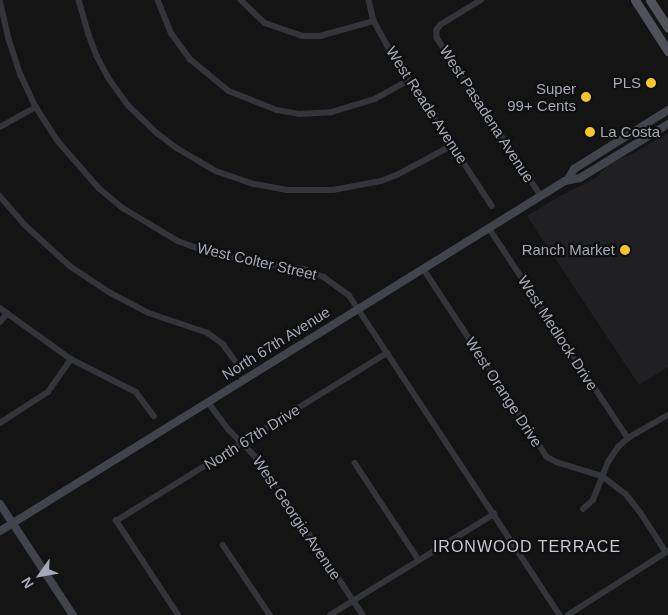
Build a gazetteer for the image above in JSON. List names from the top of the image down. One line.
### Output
{"streets":{"main road":["North 67th Avenue"],"street":["West Reade Avenue","West Pasadena Avenue","West Colter Street","West Medlock Drive","West Orange Drive","North 67th Drive","West Georgia Avenue"]},"crossings":[["West Pasadena Avenue","North 67th Avenue"],["West Colter Street","North 67th Avenue"],["West Colter Street","North 67th Drive"],["West Medlock Drive","North 67th Avenue"],["North 67th Avenue","West Orange Drive"],["North 67th Avenue","West Georgia Avenue"],["North 67th Drive","West Georgia Avenue"]],"districts":["IRONWOOD TERRACE"],"places":["PLS","Super 99+ Cents","La Costa","Ranch Market"],"north":"bottom left"}
